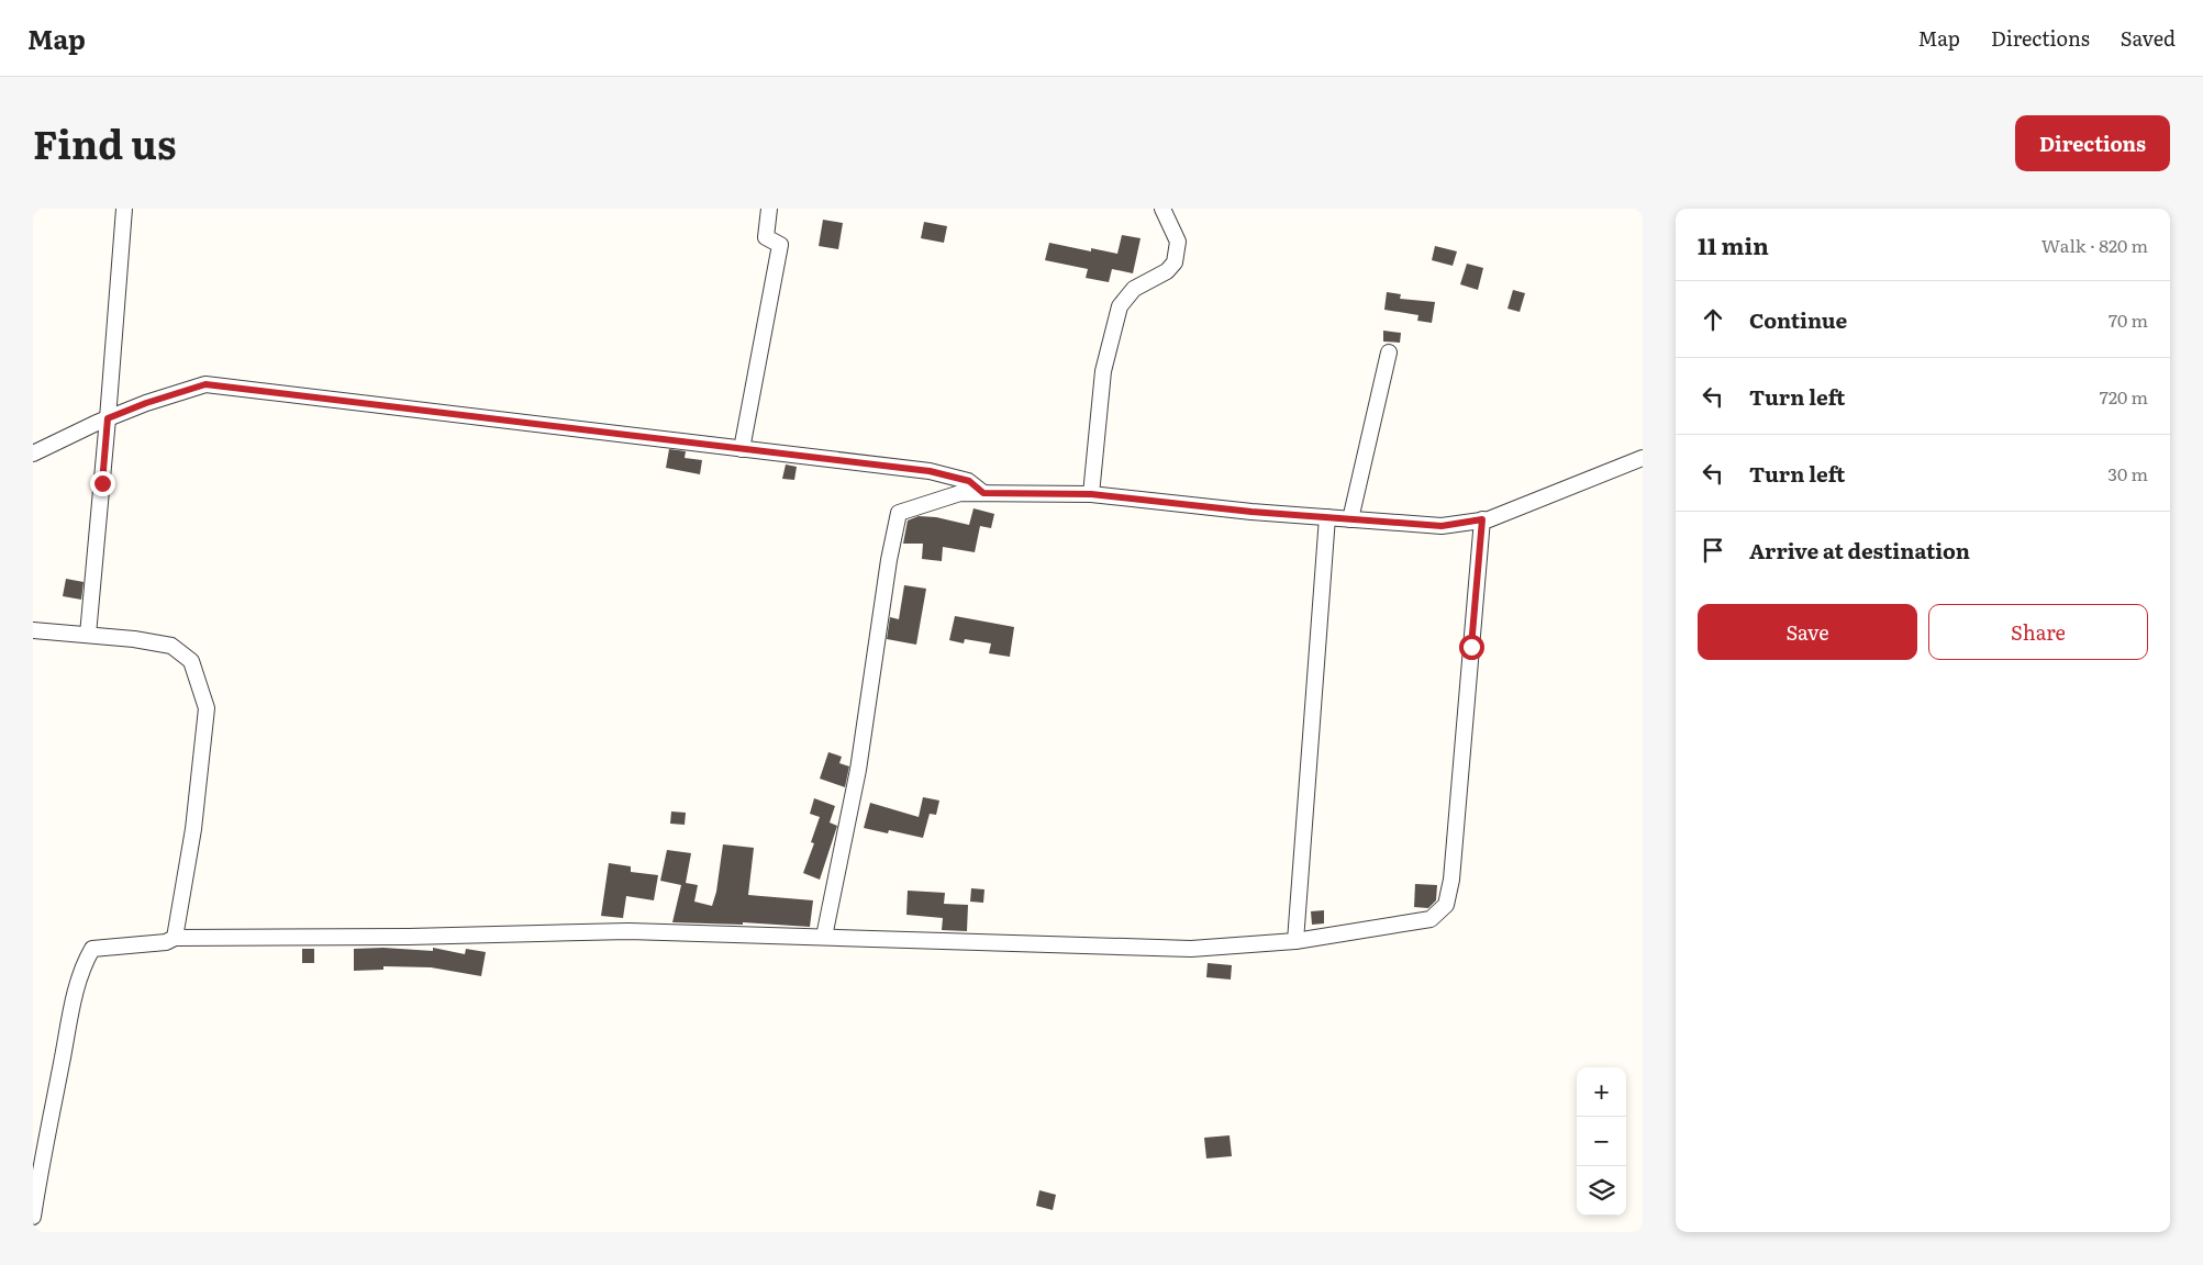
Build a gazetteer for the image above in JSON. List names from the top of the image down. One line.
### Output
{"page":{"header":"Map","nav":["Map","Directions","Saved"],"title":"Find us","buttons":["Directions",["Save","Share"]],"heading":["11 min","Walk · 820 m"],"list":[["Continue","70 m"],["Turn left","720 m"],["Turn left","30 m"],"Arrive at destination"],"map_buttons":["+","−"]}}
